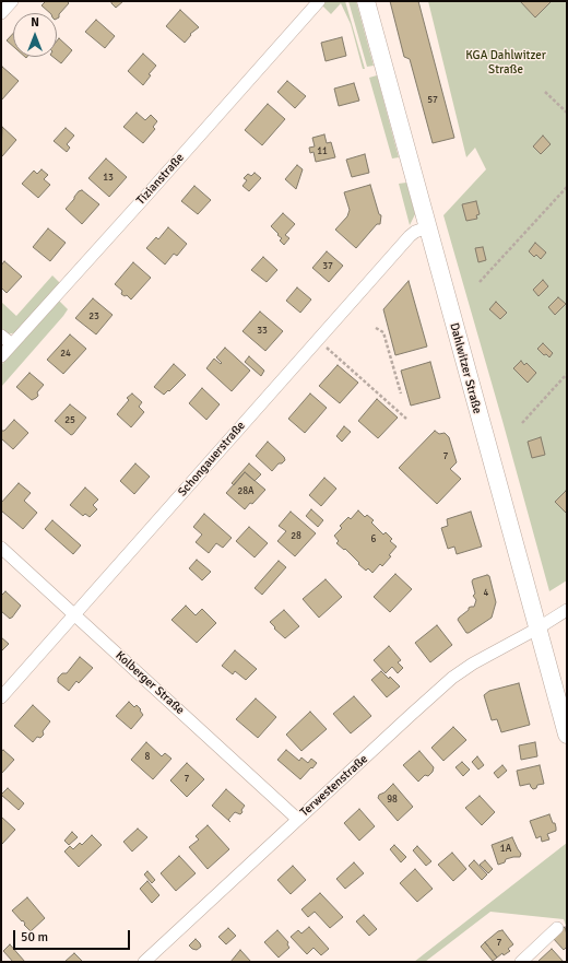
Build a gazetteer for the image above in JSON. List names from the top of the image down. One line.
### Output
{"streets":{"main road":["Dahlwitzer Straße"],"street":["Tizianstraße","Schongauerstraße","Kolberger Straße","Terwestenstraße"]},"crossings":[["Dahlwitzer Straße","Schongauerstraße"],["Dahlwitzer Straße","Terwestenstraße"],["Schongauerstraße","Kolberger Straße"],["Kolberger Straße","Terwestenstraße"]],"parks":["KGA Dahlwitzer Straße"],"house_numbers":["57","11","13","37","23","33","24","25","7","28A","28","6","4","8","7","98","1A","7"],"scale_bar":"50 m","north":"top"}
